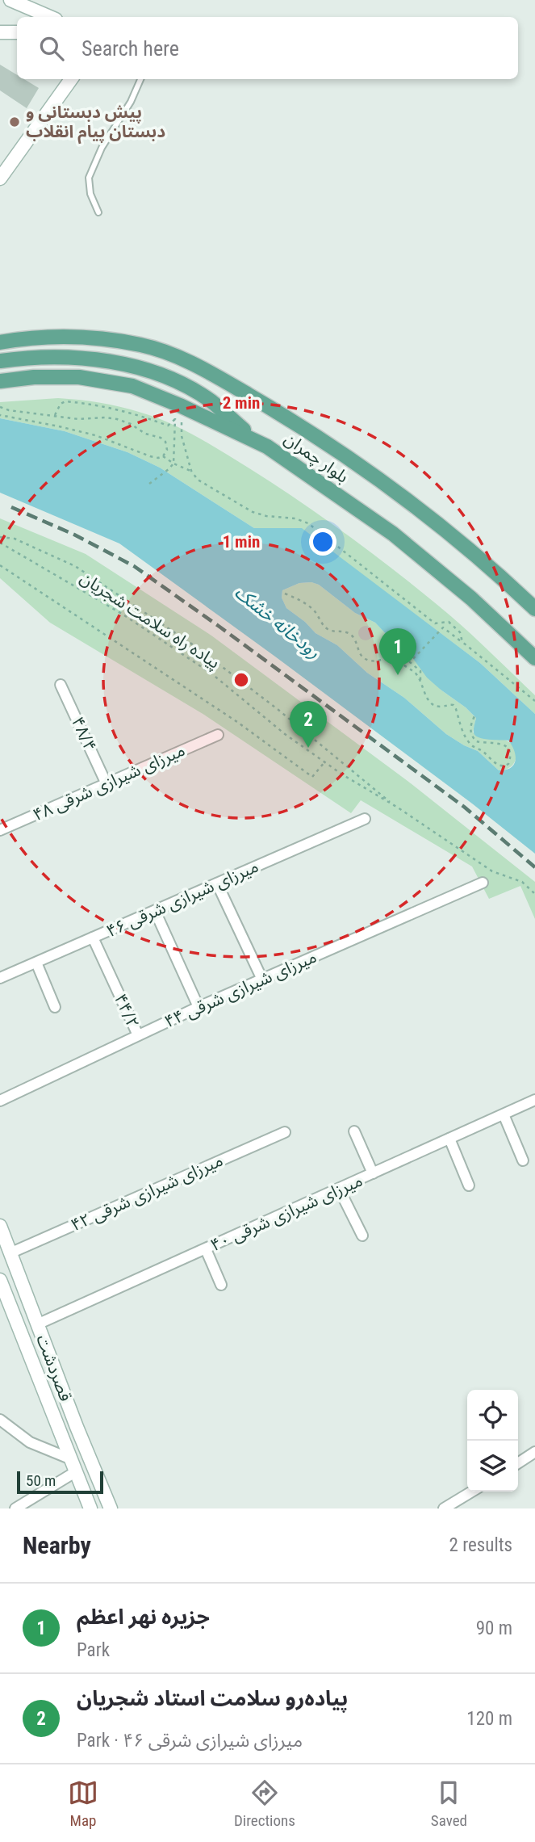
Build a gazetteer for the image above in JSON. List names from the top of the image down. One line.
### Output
{"streets":{"main road":["بلوار چمران","قصردشت"],"street":["۴۸/۴","۴۸ میرزای شیرازی شرقی","۴۶ میرزای شیرازی شرقی","۴۴ میرزای شیرازی شرقی","۴۴/۲","۴۲ میرزای شیرازی شرقی","۴۰ میرزای شیرازی شرقی"],"path":["پیاده راه سلامت شجریان"]},"crossings":[["۴۸/۴","۴۸ میرزای شیرازی شرقی"],["۴۶ میرزای شیرازی شرقی","۴۴/۲"],["۴۴ میرزای شیرازی شرقی","۴۴/۲"],["۴۲ میرزای شیرازی شرقی","قصردشت"],["۴۰ میرزای شیرازی شرقی","قصردشت"]],"water":["رودخانه خشک"],"places":["پیش دبستانی و دبستان پیام انقلاب"],"scale_bar":"50 m","page":{"search":"Search here","pins":["1","2"],"scale":"50 m","heading":["Nearby","2 results"],"list":[{"mark":"1","name":"جزیره نهر اعظم","note":"Park","value":"90 m"},{"mark":"2","name":"پیاده‌رو سلامت استاد شجریان","note":"Park · ۴۶ میرزای شیرازی شرقی","value":"120 m"}],"nav":["Map","Directions","Saved"]},"rings":["2 min","1 min"]}
